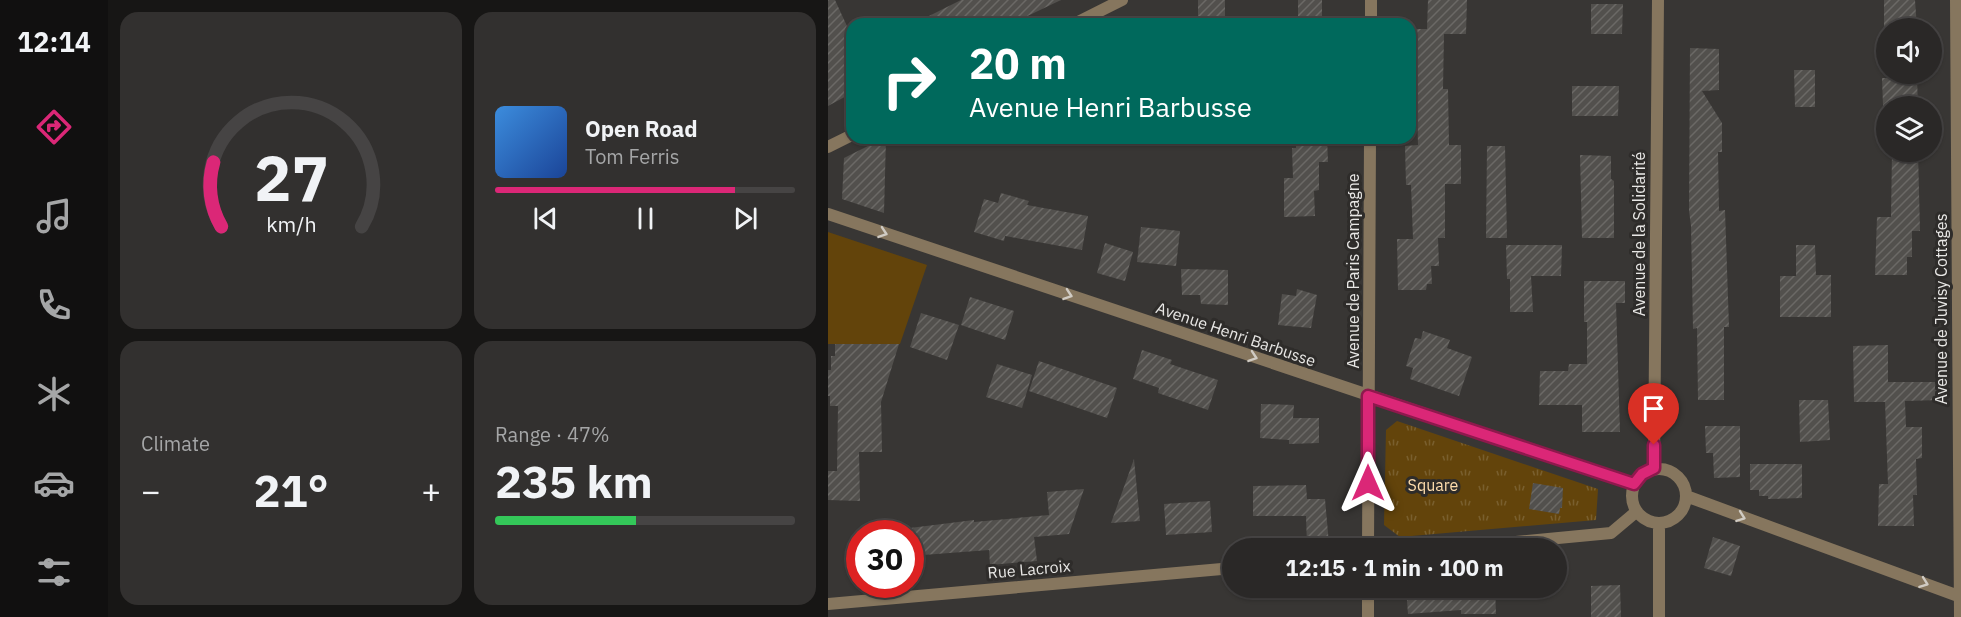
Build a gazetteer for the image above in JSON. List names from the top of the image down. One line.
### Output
{"streets":{"street":["Avenue de la Solidarité","Avenue de Paris Campagne","Avenue de Juvisy Cottages","Avenue Henri Barbusse","Rue Lacroix"]},"crossings":[["Avenue de la Solidarité","Avenue Henri Barbusse"],["Avenue de Paris Campagne","Avenue Henri Barbusse"]],"one_way":["Avenue Henri Barbusse"],"parks":["Square"],"page":{"tabs":"12:14","turn":["20 m","Avenue Henri Barbusse"],"song":["Open Road","Tom Ferris"],"tile":["Climate",["Range · 47%","235 km"]],"heat":["−","21°","+"],"limit":"30","trip":"12:15 · 1 min · 100 m","gauge":["27","km/h"]}}
